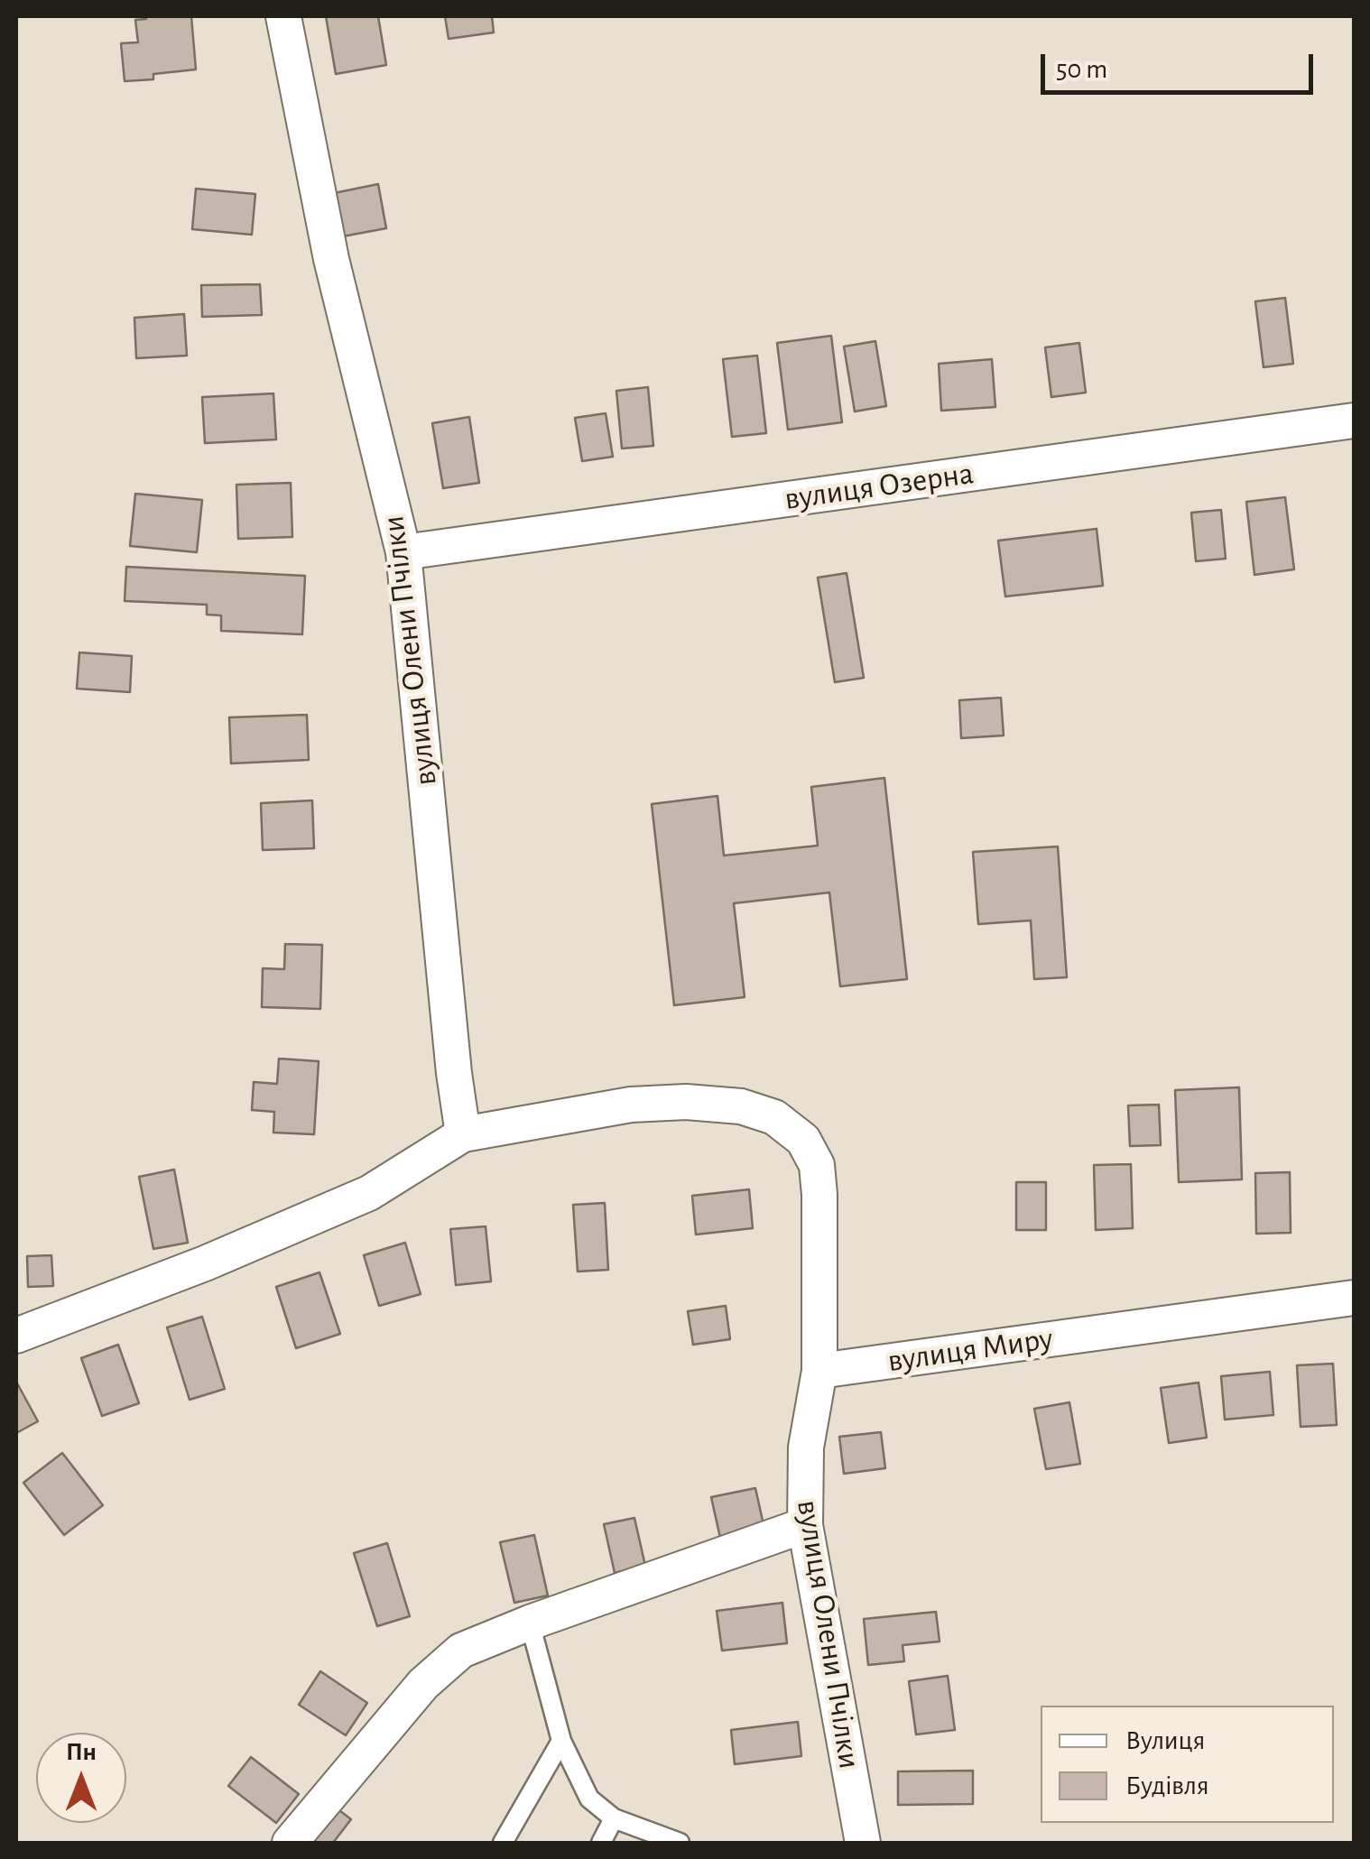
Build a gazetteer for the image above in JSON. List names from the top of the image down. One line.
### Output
{"streets":{"street":["вулиця Озерна","вулиця Олени Пчілки","вулиця Миру"]},"crossings":[["вулиця Озерна","вулиця Олени Пчілки"],["вулиця Олени Пчілки","вулиця Миру"]],"legend":["Вулиця","Будівля"],"scale_bar":"50 m","north":"top"}
